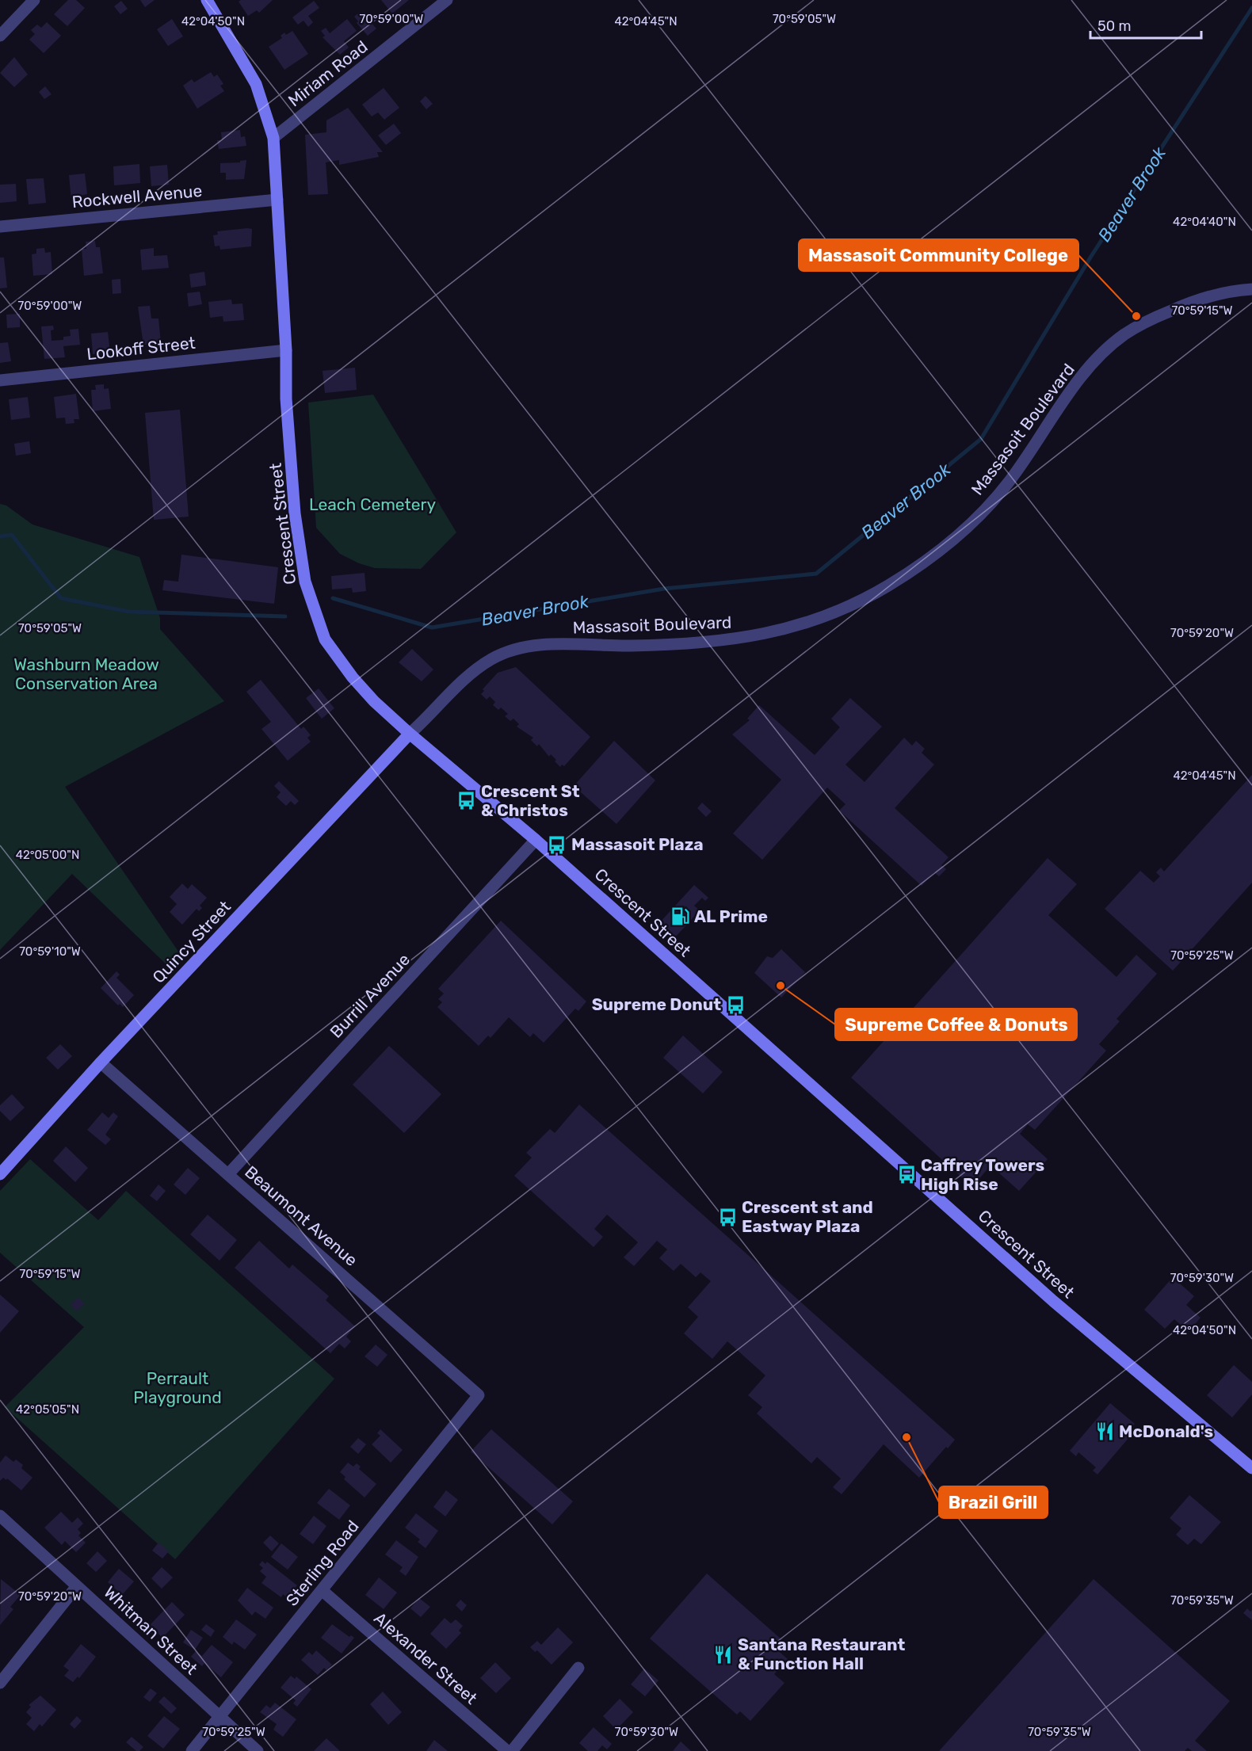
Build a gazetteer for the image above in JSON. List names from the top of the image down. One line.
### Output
{"streets":{"main road":["Crescent Street","Quincy Street"],"street":["Miriam Road","Rockwell Avenue","Lookoff Street","Massasoit Boulevard","Burrill Avenue","Beaumont Avenue","Sterling Road","Whitman Street","Alexander Street"]},"crossings":[["Miriam Road","Crescent Street"],["Rockwell Avenue","Crescent Street"],["Lookoff Street","Crescent Street"],["Massasoit Boulevard","Crescent Street"],["Massasoit Boulevard","Quincy Street"],["Crescent Street","Quincy Street"],["Crescent Street","Burrill Avenue"],["Quincy Street","Beaumont Avenue"],["Burrill Avenue","Beaumont Avenue"],["Beaumont Avenue","Sterling Road"],["Sterling Road","Whitman Street"],["Sterling Road","Alexander Street"]],"water":["Beaver Brook"],"parks":["Leach Cemetery","Washburn Meadow Conservation Area","Perrault Playground"],"places":{"other":["Massasoit Community College","Supreme Coffee & Donuts","Brazil Grill"],"bus stop":["Crescent St & Christos","Massasoit Plaza","Supreme Donut","Caffrey Towers High Rise","Crescent st and Eastway Plaza"],"fuel station":["AL Prime"],"restaurant":["McDonald's","Santana Restaurant & Function Hall"]},"scale_bar":"50 m","coordinates":["70°59'00\"W","70°59'05\"W","42°04'50\"N","42°04'45\"N","42°04'40\"N","70°59'15\"W","70°59'20\"W","42°05'00\"N","70°59'10\"W","70°59'25\"W","70°59'30\"W","42°05'05\"N","70°59'35\"W"]}
